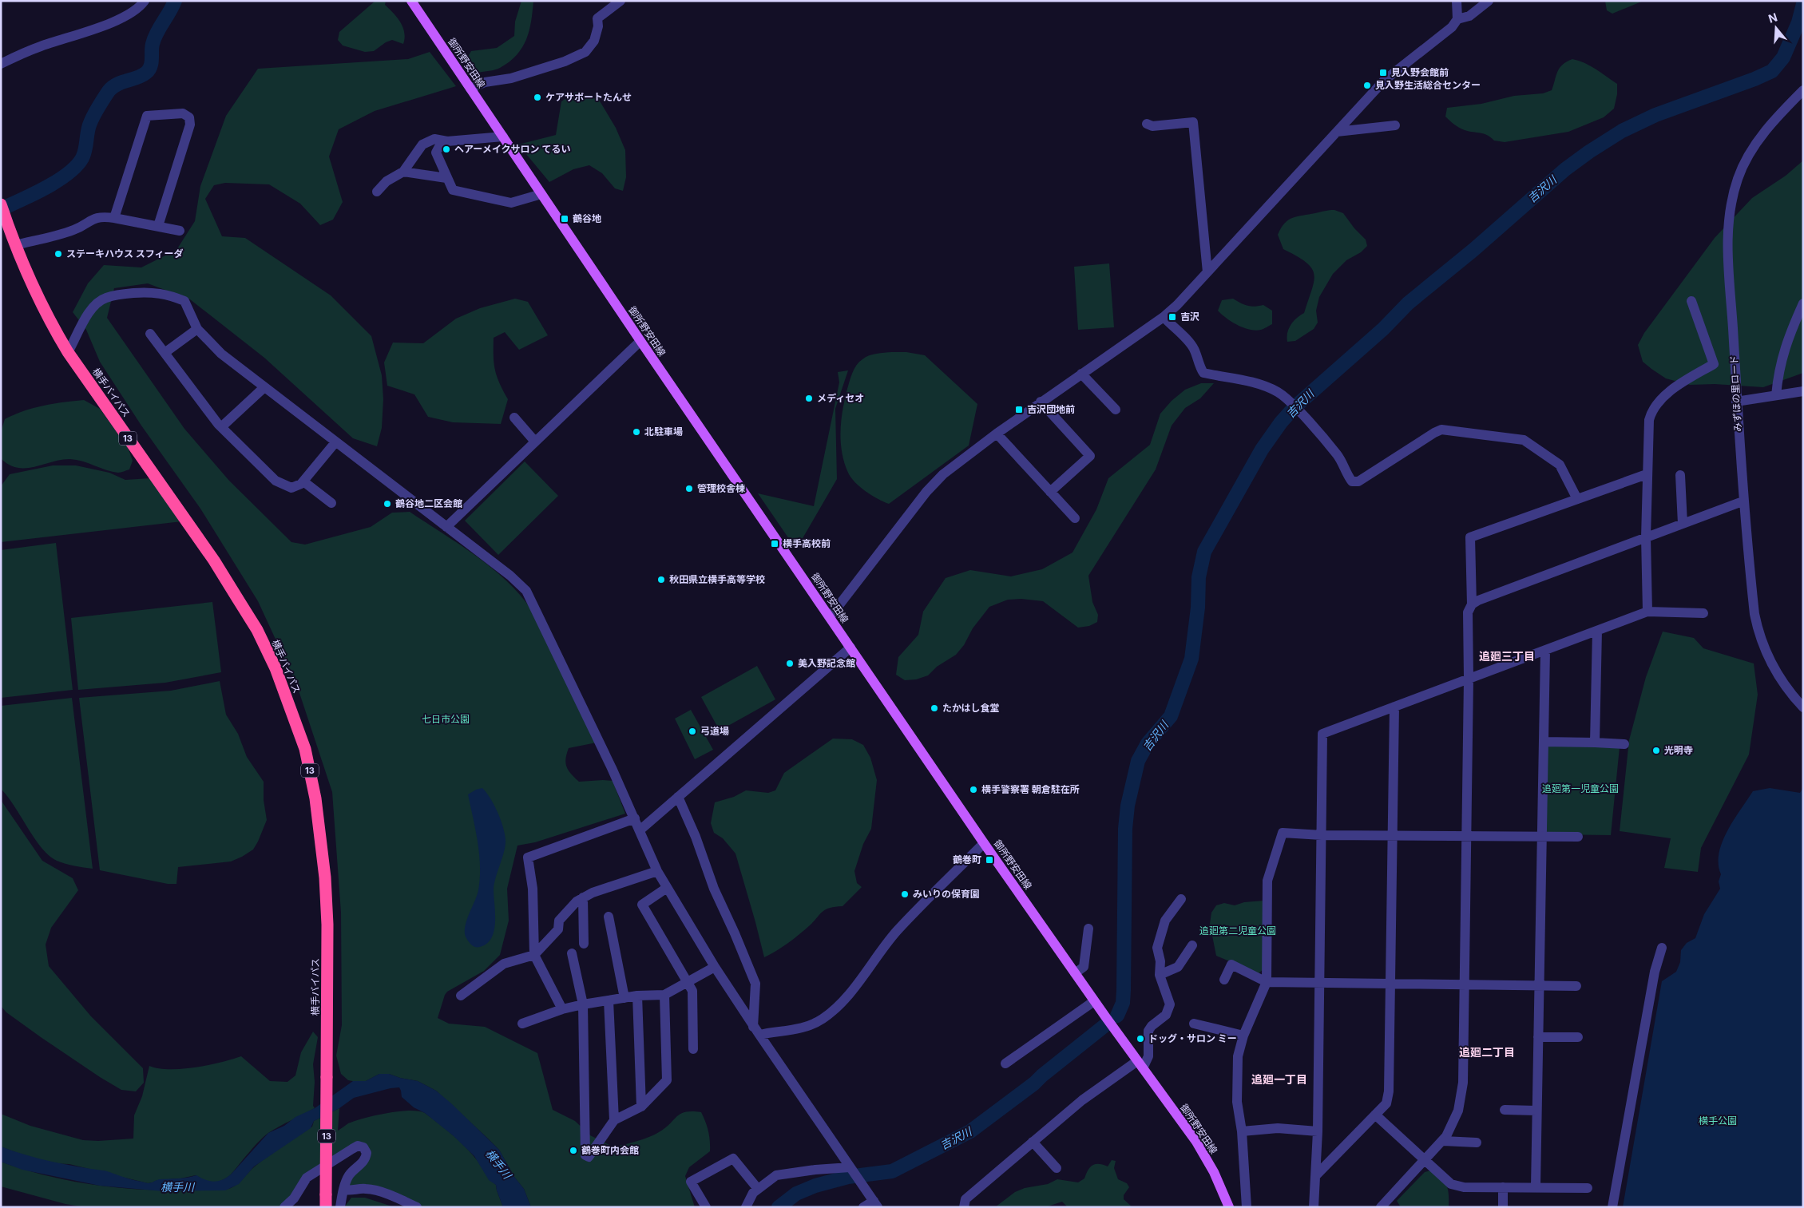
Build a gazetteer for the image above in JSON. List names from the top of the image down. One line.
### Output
{"streets":{"highway":["横手バイパス","13"],"main road":["御所野安田線"],"street":["みずほの里ロード"]},"districts":["追廻三丁目","追廻二丁目","追廻一丁目"],"water":["吉沢川","横手川"],"parks":["七日市公園","追廻第一児童公園","追廻第二児童公園","横手公園"],"places":{"transit":["見入野会館前","鶴谷地","吉沢","吉沢団地前","横手高校前","鶴巻町"],"other":["見入野生活総合センター","ケアサポートたんせ","ヘアーメイクサロン てるい","ステーキハウス スフィーダ","メディセオ","北駐車場","管理校舎棟","鶴谷地二区会館","秋田県立横手高等学校","美入野記念館","たかはし食堂","弓道場","光明寺","横手警察署 朝倉駐在所","みいりの保育園","ドッグ・サロン ミー","鶴巻町内会館"]},"north":"top"}
